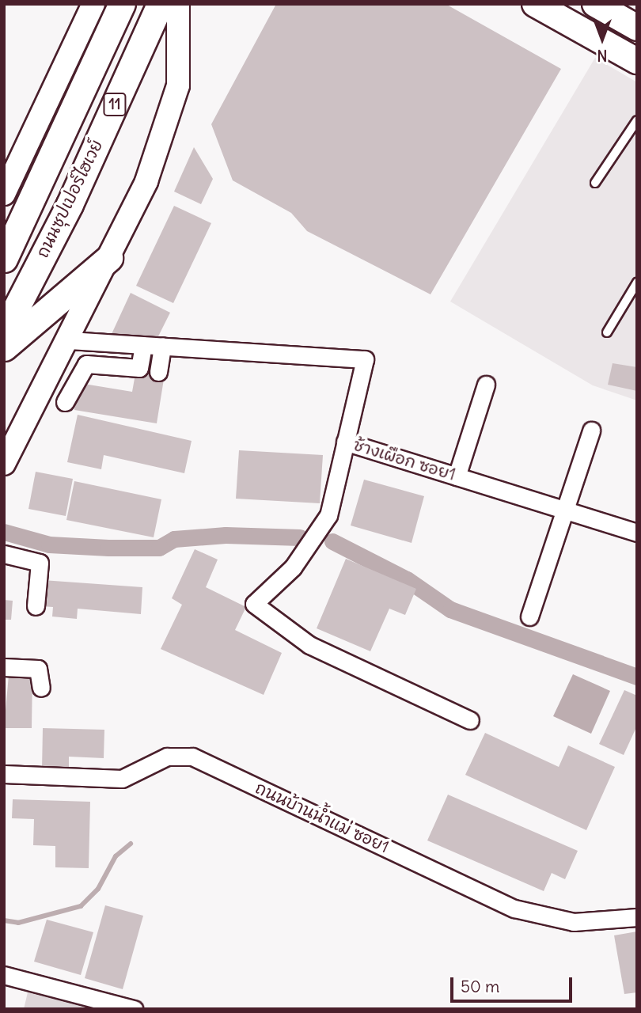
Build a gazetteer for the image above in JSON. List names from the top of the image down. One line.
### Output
{"streets":{"highway":["11","ถนนซุปเปอร์ไฮเวย์"],"street":["ช้างเผือก ซอย1","ถนนบ้านน้ำแม่ ซอย1"]},"scale_bar":"50 m","north":"bottom"}
